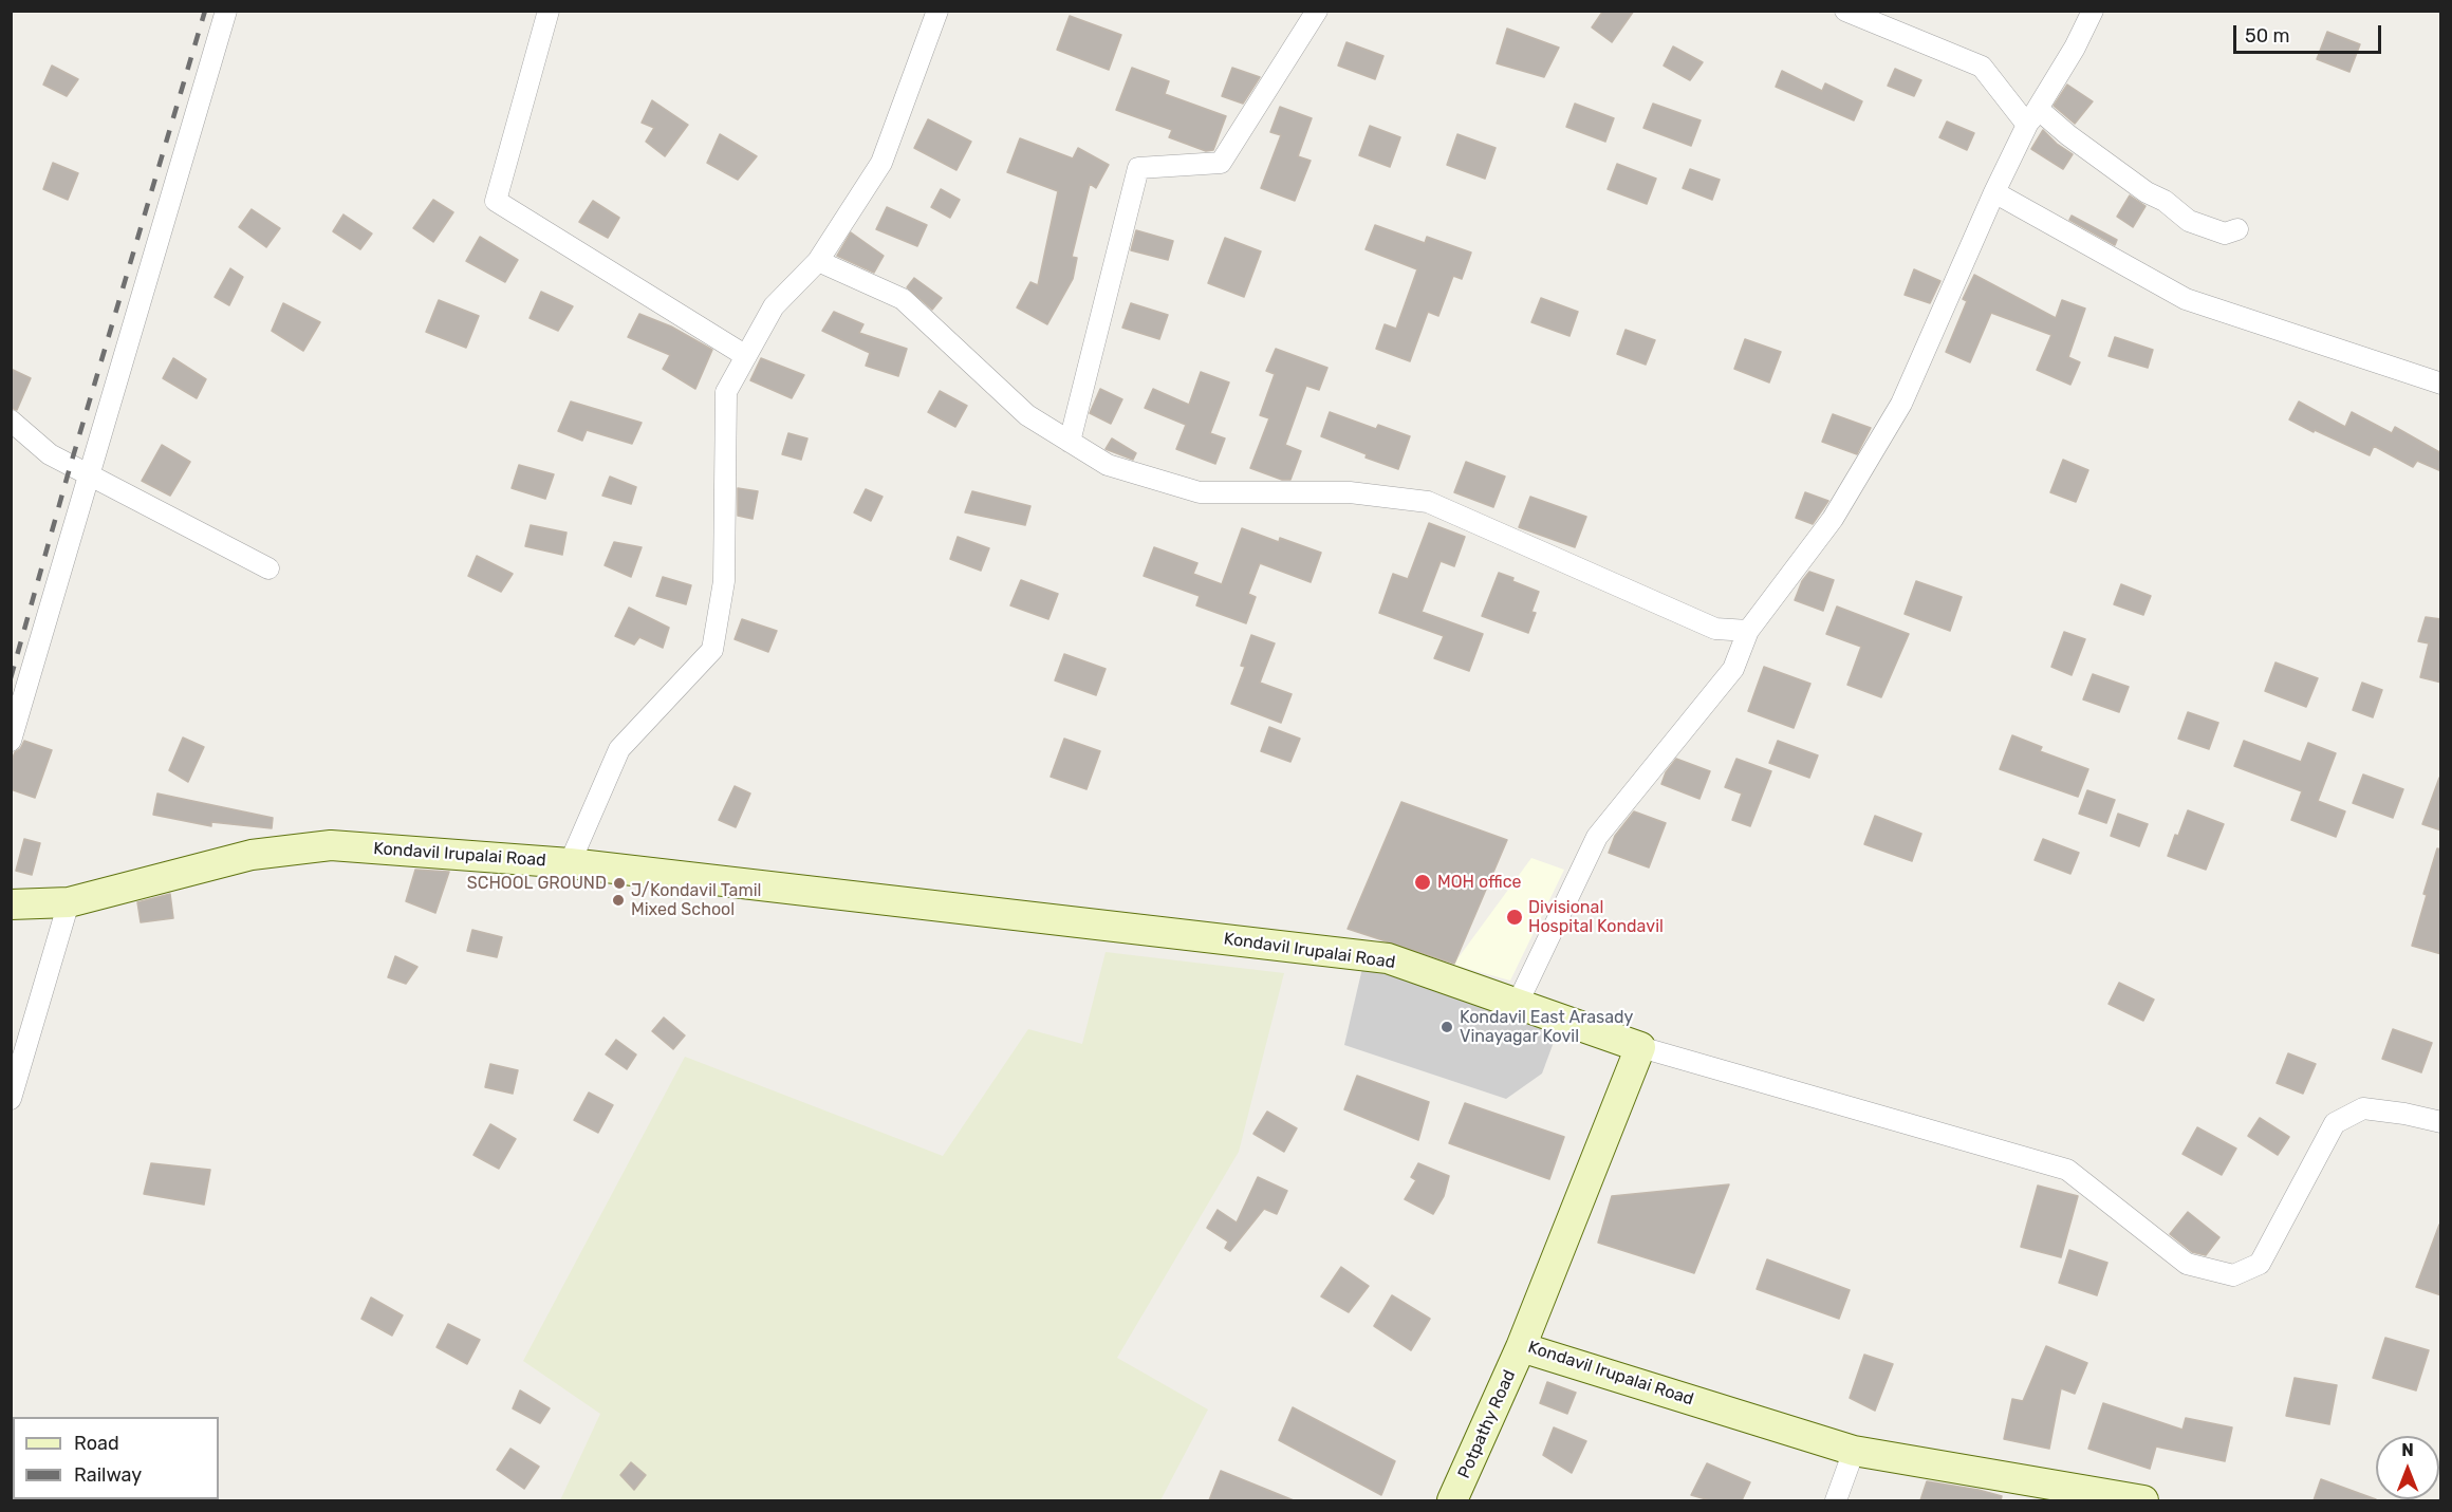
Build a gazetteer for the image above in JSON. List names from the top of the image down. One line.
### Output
{"streets":{"street":["Kondavil Irupalai Road","Potpathy Road"]},"crossings":[["Kondavil Irupalai Road","Potpathy Road"]],"places":["MOH office","SCHOOL GROUND","J/Kondavil Tamil Mixed School","Divisional Hospital Kondavil","Kondavil East Arasady Vinayagar Kovil"],"legend":["Road","Railway"],"scale_bar":"50 m","north":"top"}
